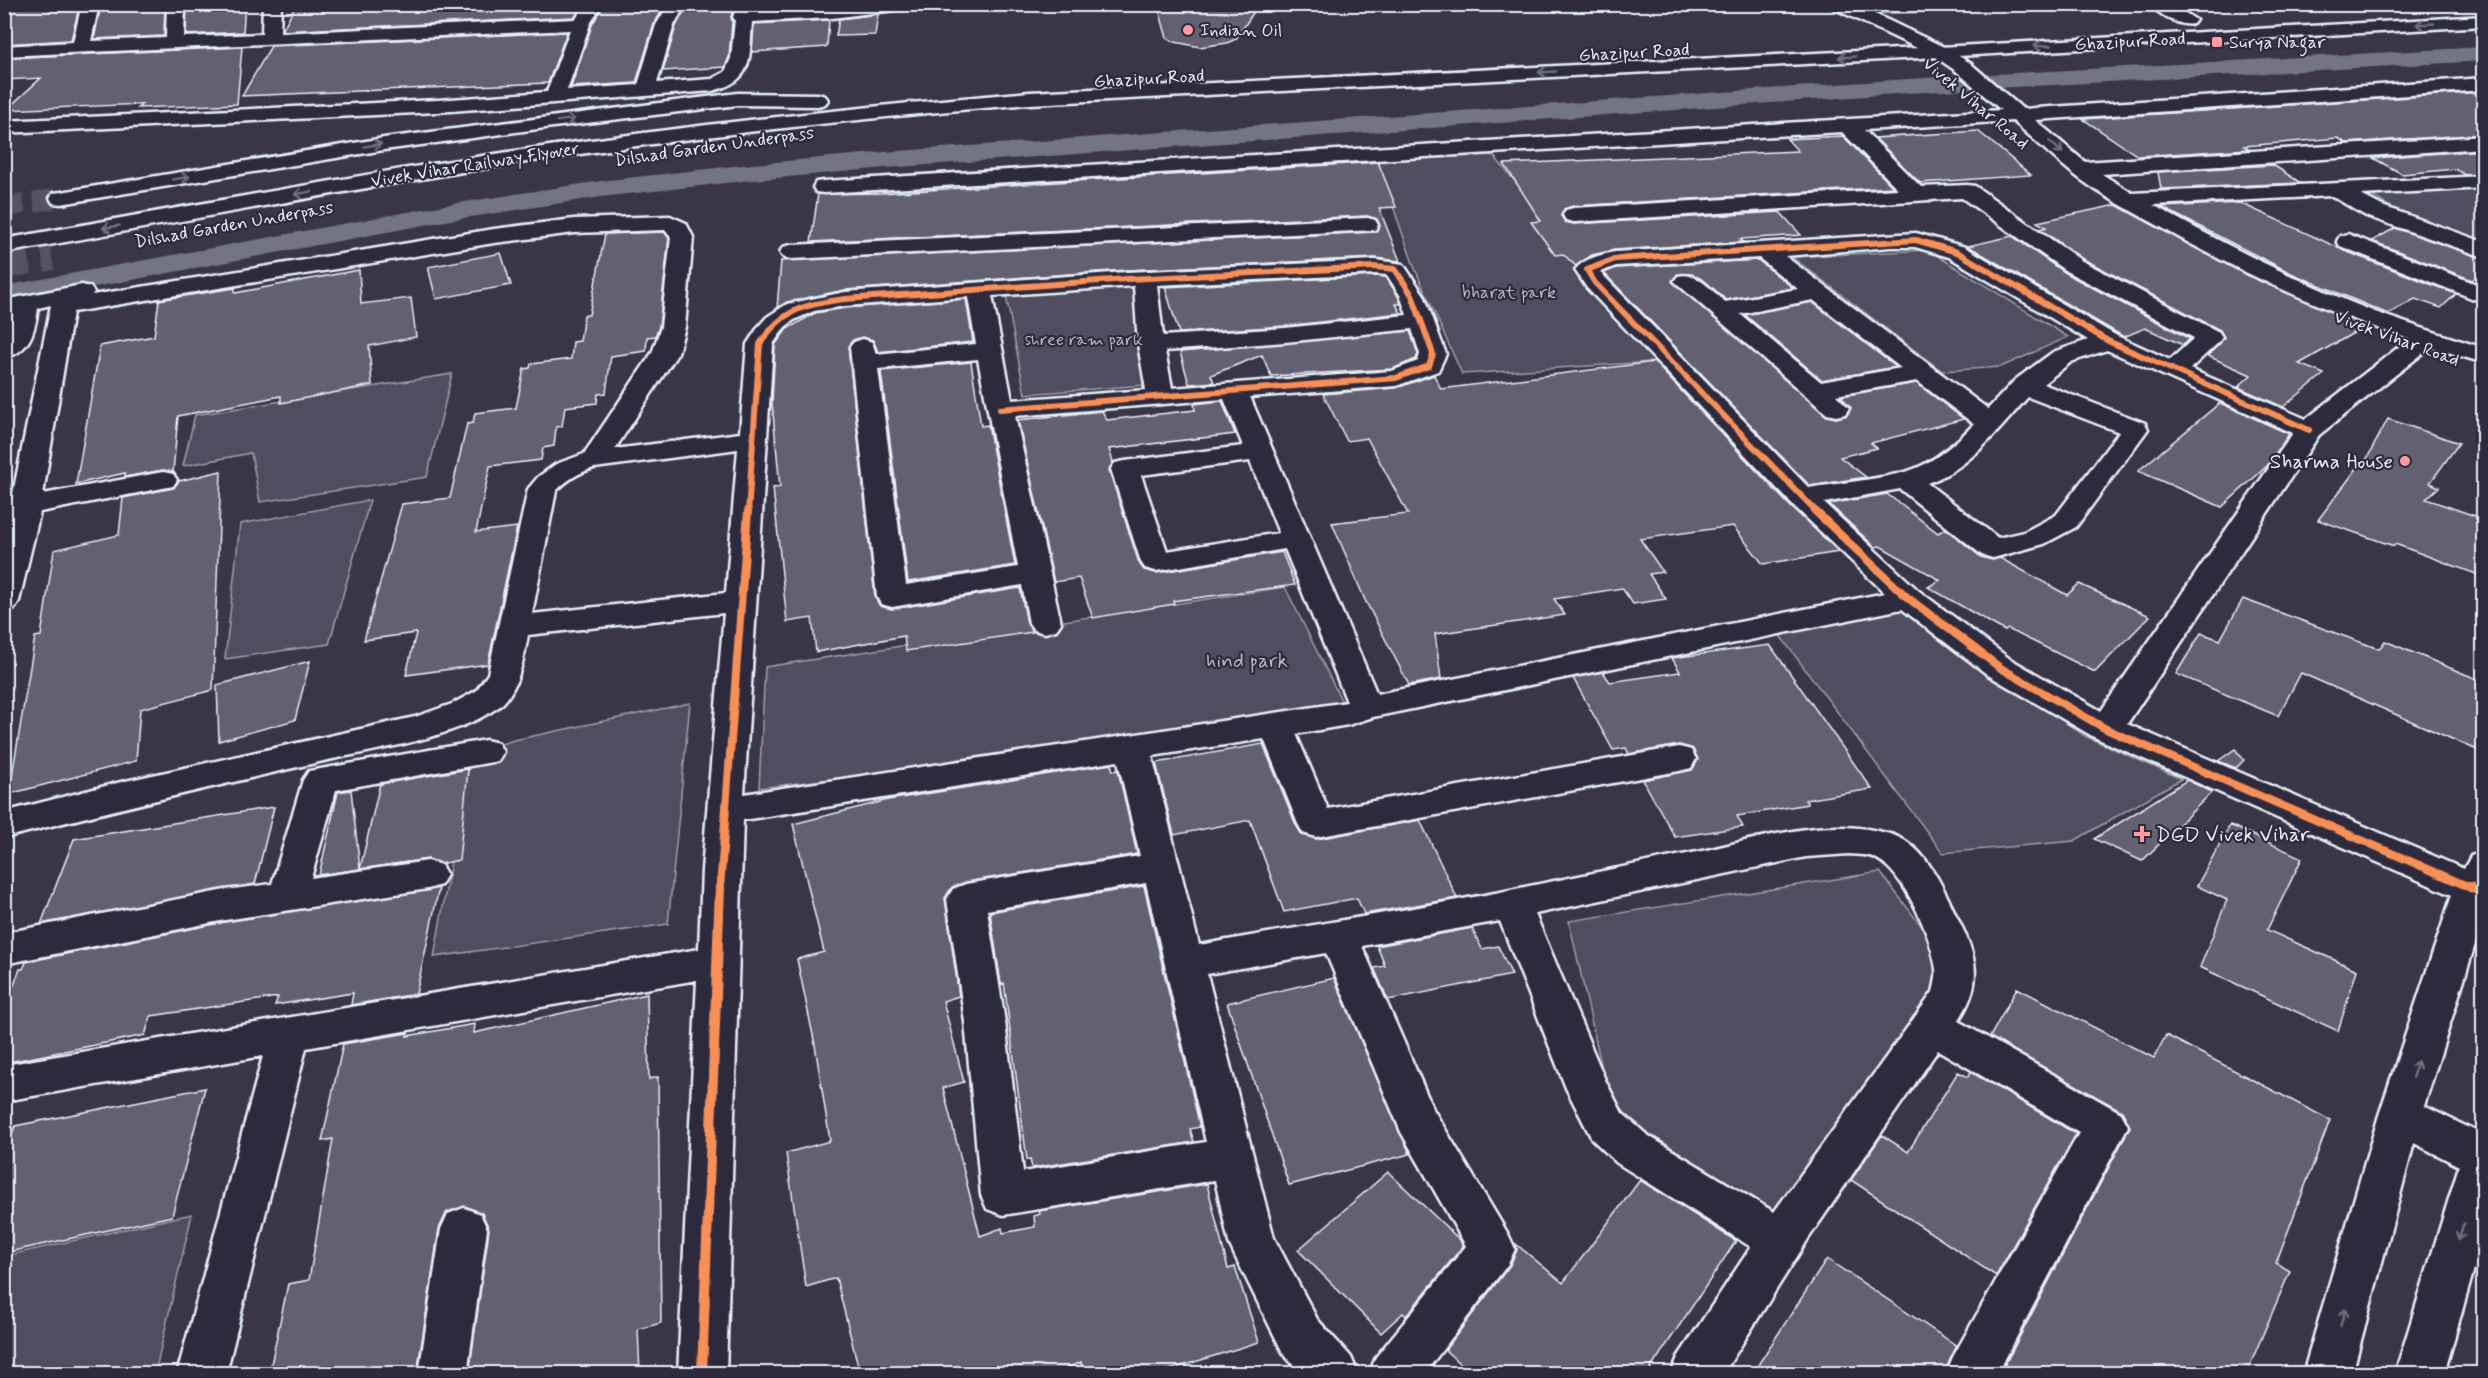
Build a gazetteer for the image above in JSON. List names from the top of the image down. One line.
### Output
{"streets":{"street":["Ghazipur Road","Vivek Vihar Road","Dilshad Garden Underpass","Vivek Vihar Railway Flyover"]},"crossings":[["Ghazipur Road","Vivek Vihar Road"],["Ghazipur Road","Dilshad Garden Underpass"],["Ghazipur Road","Vivek Vihar Railway Flyover"],["Dilshad Garden Underpass","Vivek Vihar Railway Flyover"]],"parks":["bharat park","shree ram park","hind park"],"places":{"other":["Indian Oil","Sharma House"],"transit":["Surya Nagar"],"health":["DGD Vivek Vihar"]}}
